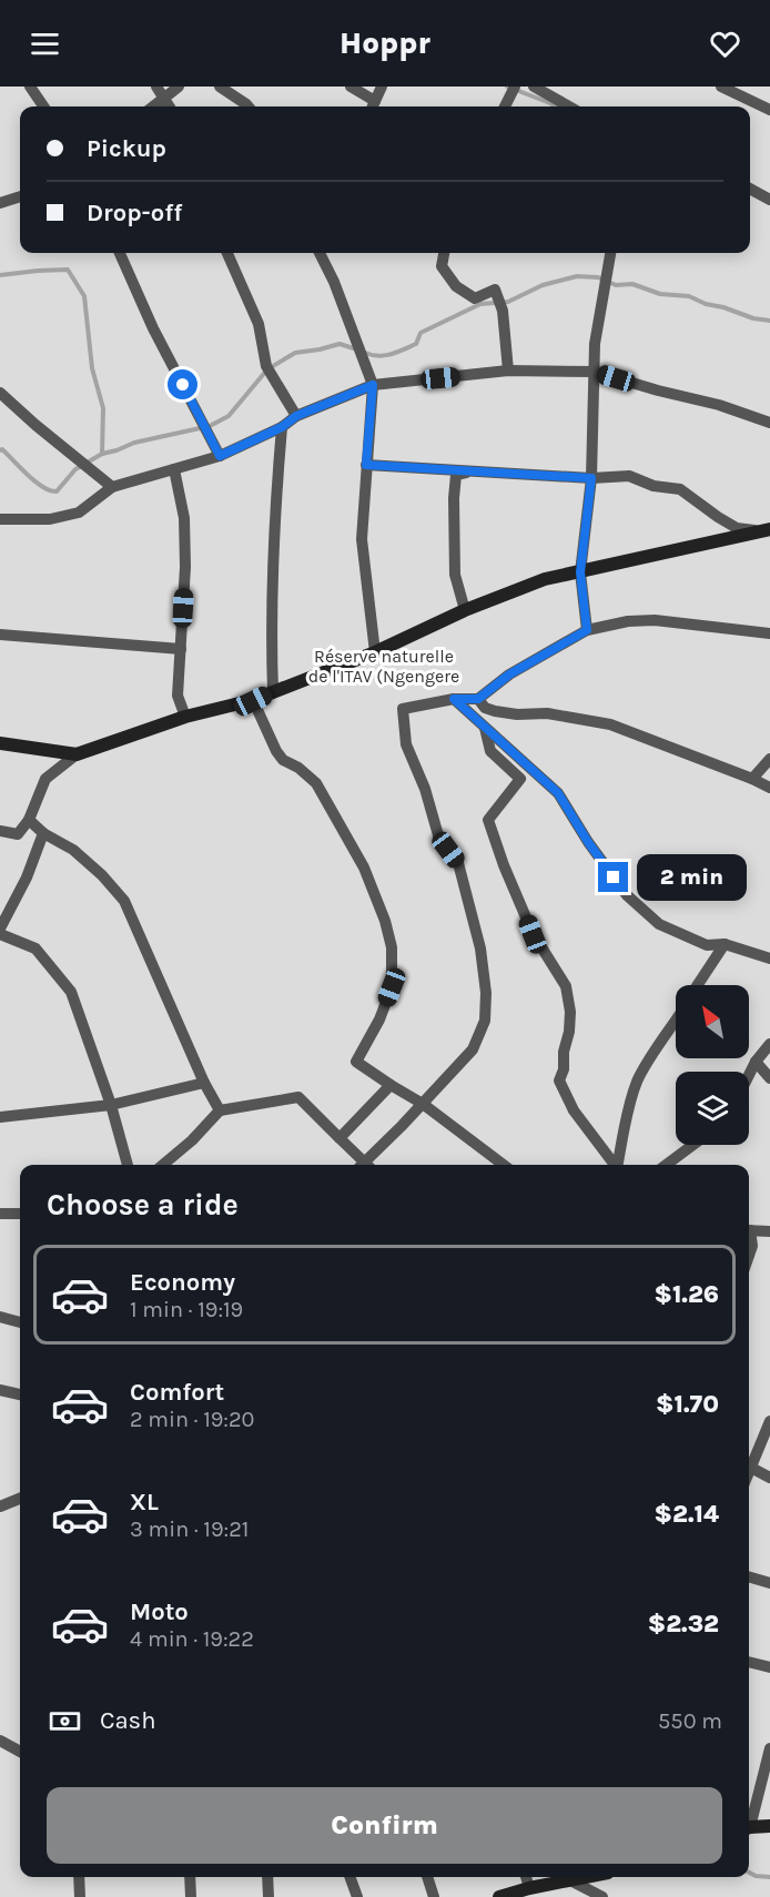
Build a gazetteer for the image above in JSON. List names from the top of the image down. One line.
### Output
{"parks":["Réserve naturelle de l'ITAV (Ngengere"],"north":"top left","page":{"header":"Hoppr","banner":["Pickup","Drop-off"],"bubble":"2 min","heading":"Choose a ride","list":[{"name":"Economy","note":"1 min · 19:19","value":"$1.26"},{"name":"Comfort","note":"2 min · 19:20","value":"$1.70"},{"name":"XL","note":"3 min · 19:21","value":"$2.14"},{"name":"Moto","note":"4 min · 19:22","value":"$2.32"}],"pay":["Cash","550 m"],"buttons":"Confirm"}}
